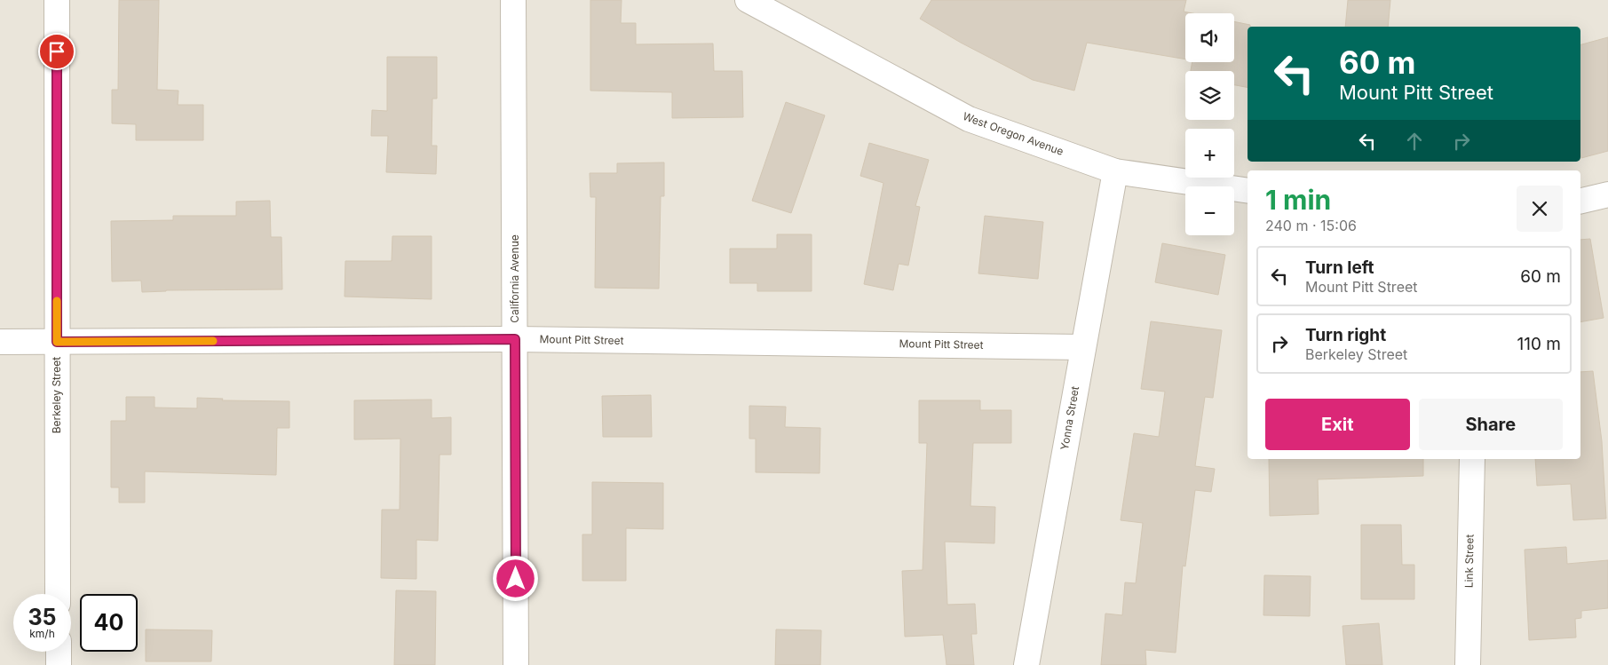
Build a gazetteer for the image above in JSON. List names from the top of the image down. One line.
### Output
{"streets":{"street":["West Oregon Avenue","California Avenue","Mount Pitt Street","Berkeley Street","Yonna Street","Link Street"]},"crossings":[["West Oregon Avenue","Yonna Street"],["California Avenue","Mount Pitt Street"],["Mount Pitt Street","Berkeley Street"],["Mount Pitt Street","Yonna Street"]],"page":{"map_buttons":["+","−"],"turn":["60 m","Mount Pitt Street"],"heading":["1 min","240 m · 15:06"],"list":[{"name":"Turn left","note":"Mount Pitt Street","value":"60 m"},{"name":"Turn right","note":"Berkeley Street","value":"110 m"}],"buttons":["Exit","Share"],"speed":"35 km/h","limit":"40"}}
